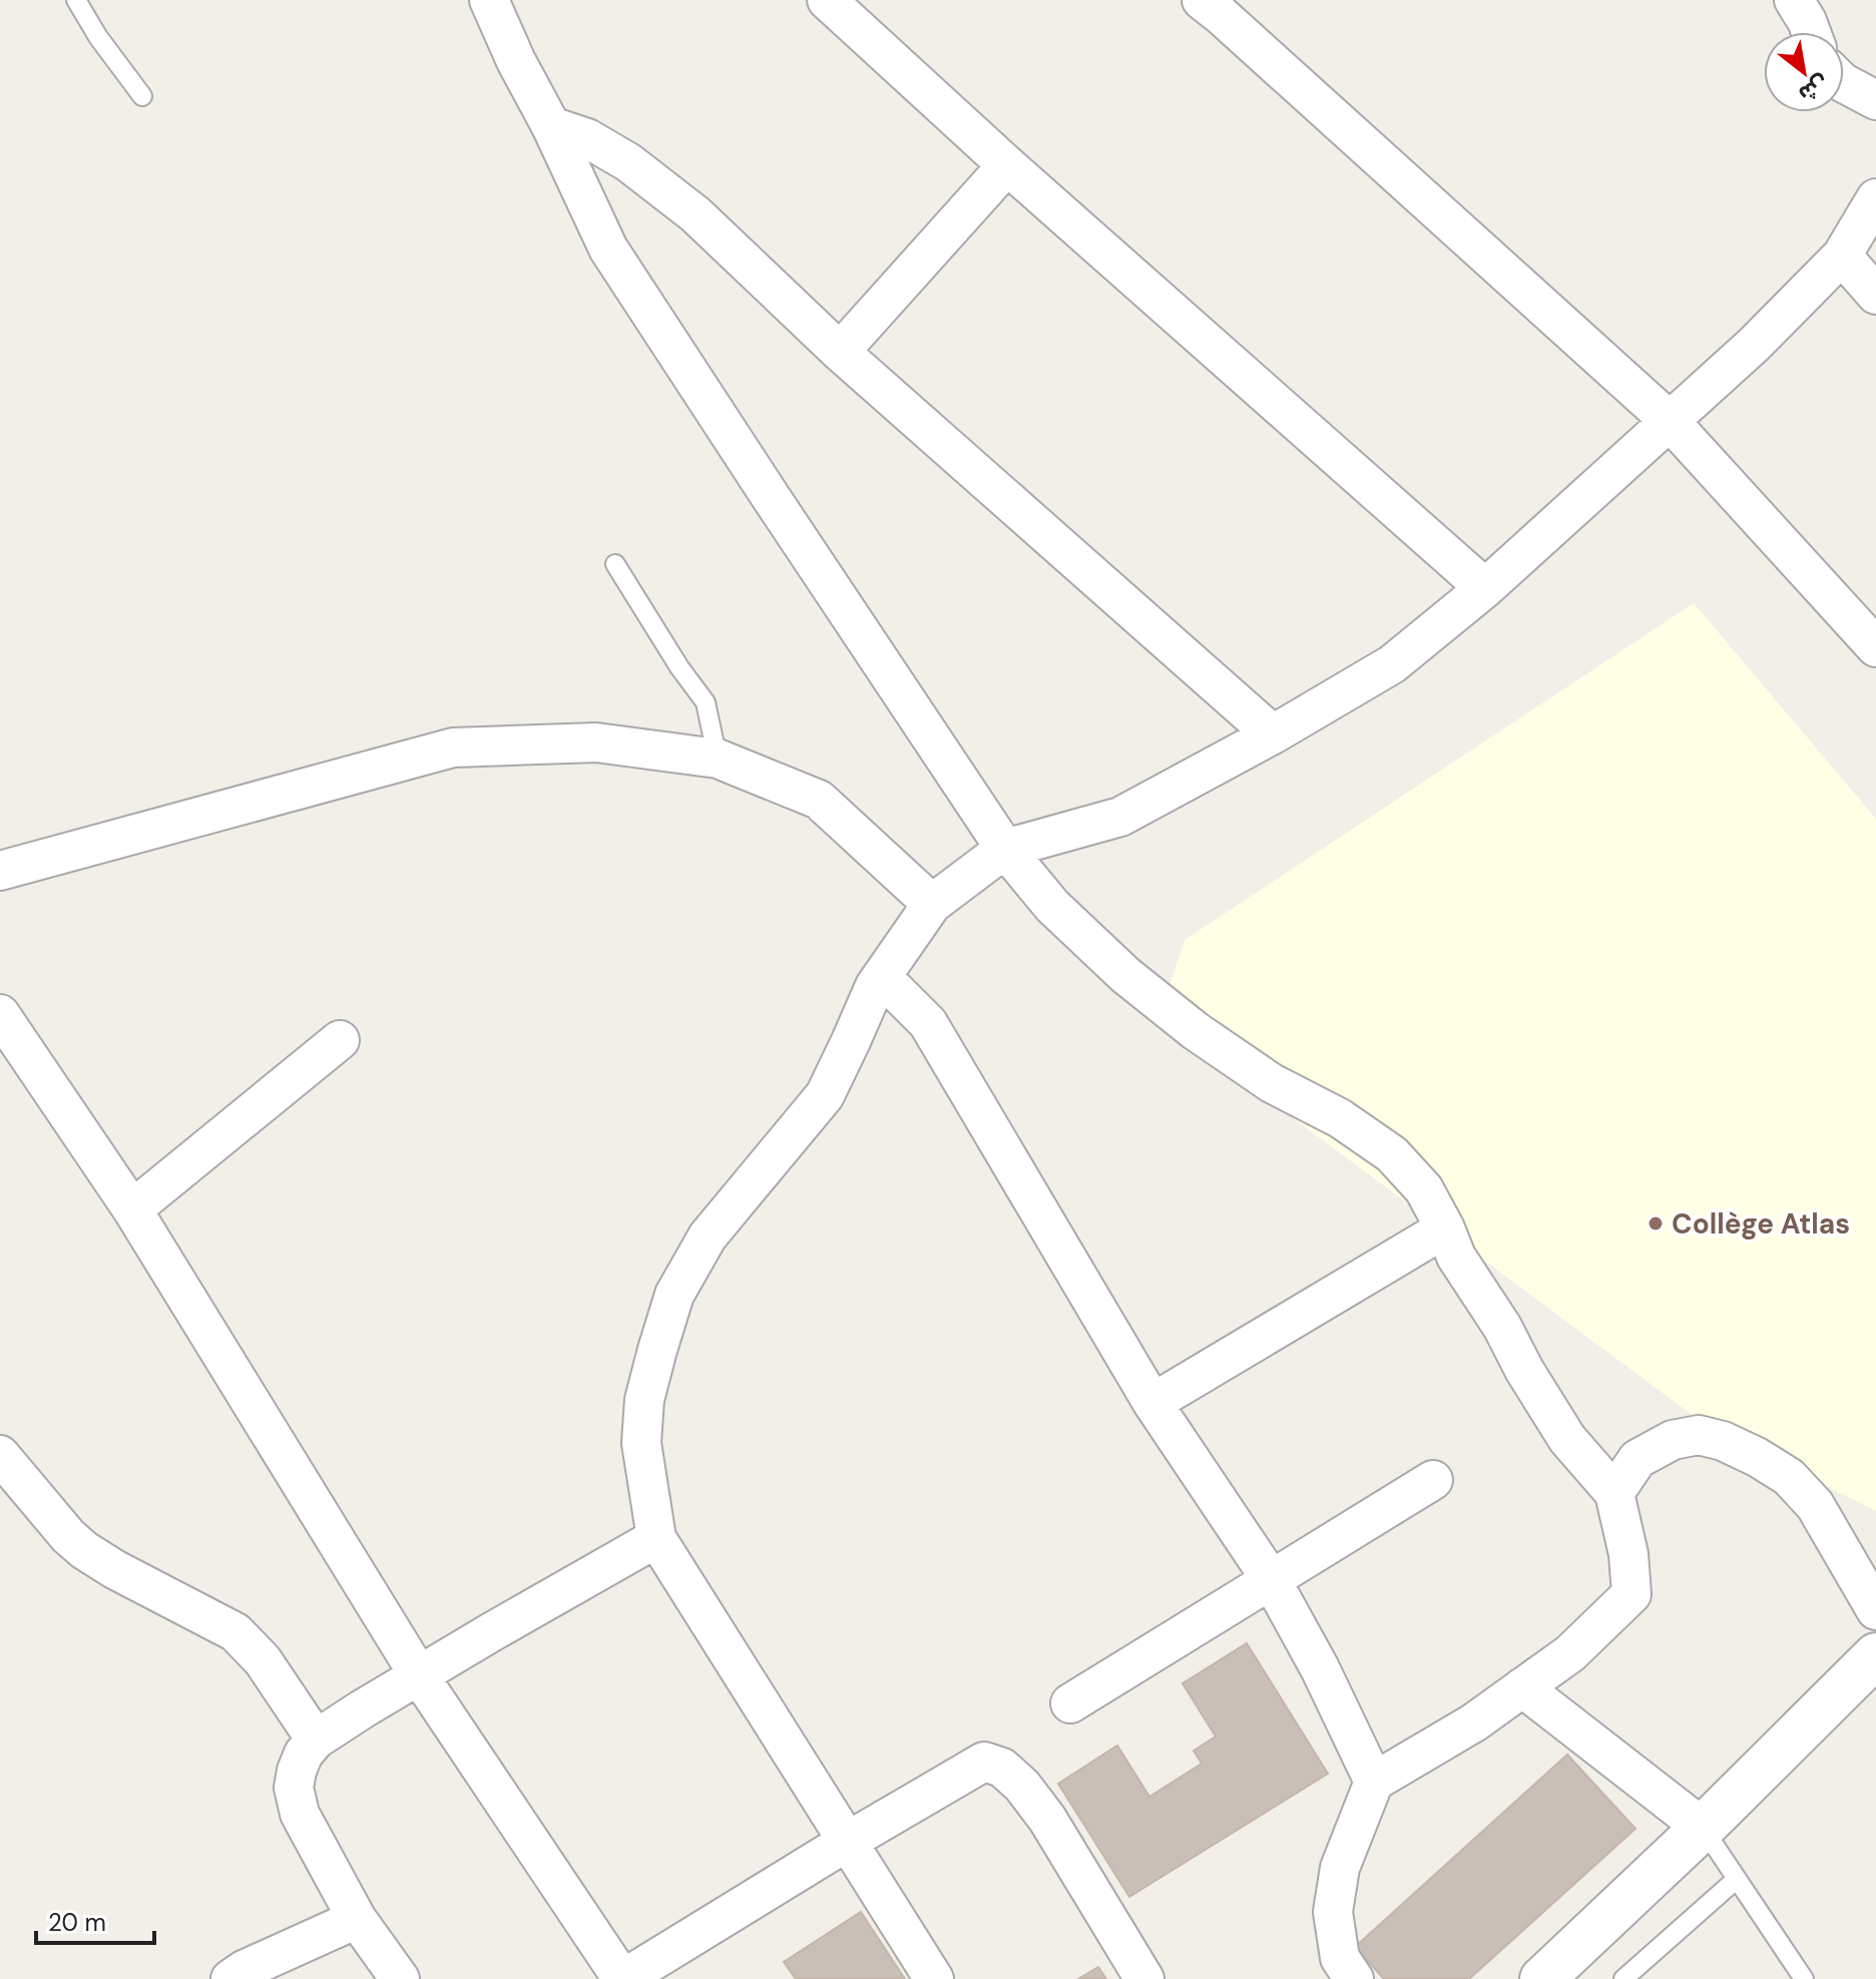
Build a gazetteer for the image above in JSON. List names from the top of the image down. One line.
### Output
{"places":["Collège Atlas"],"scale_bar":"20 m","north":"bottom right"}
